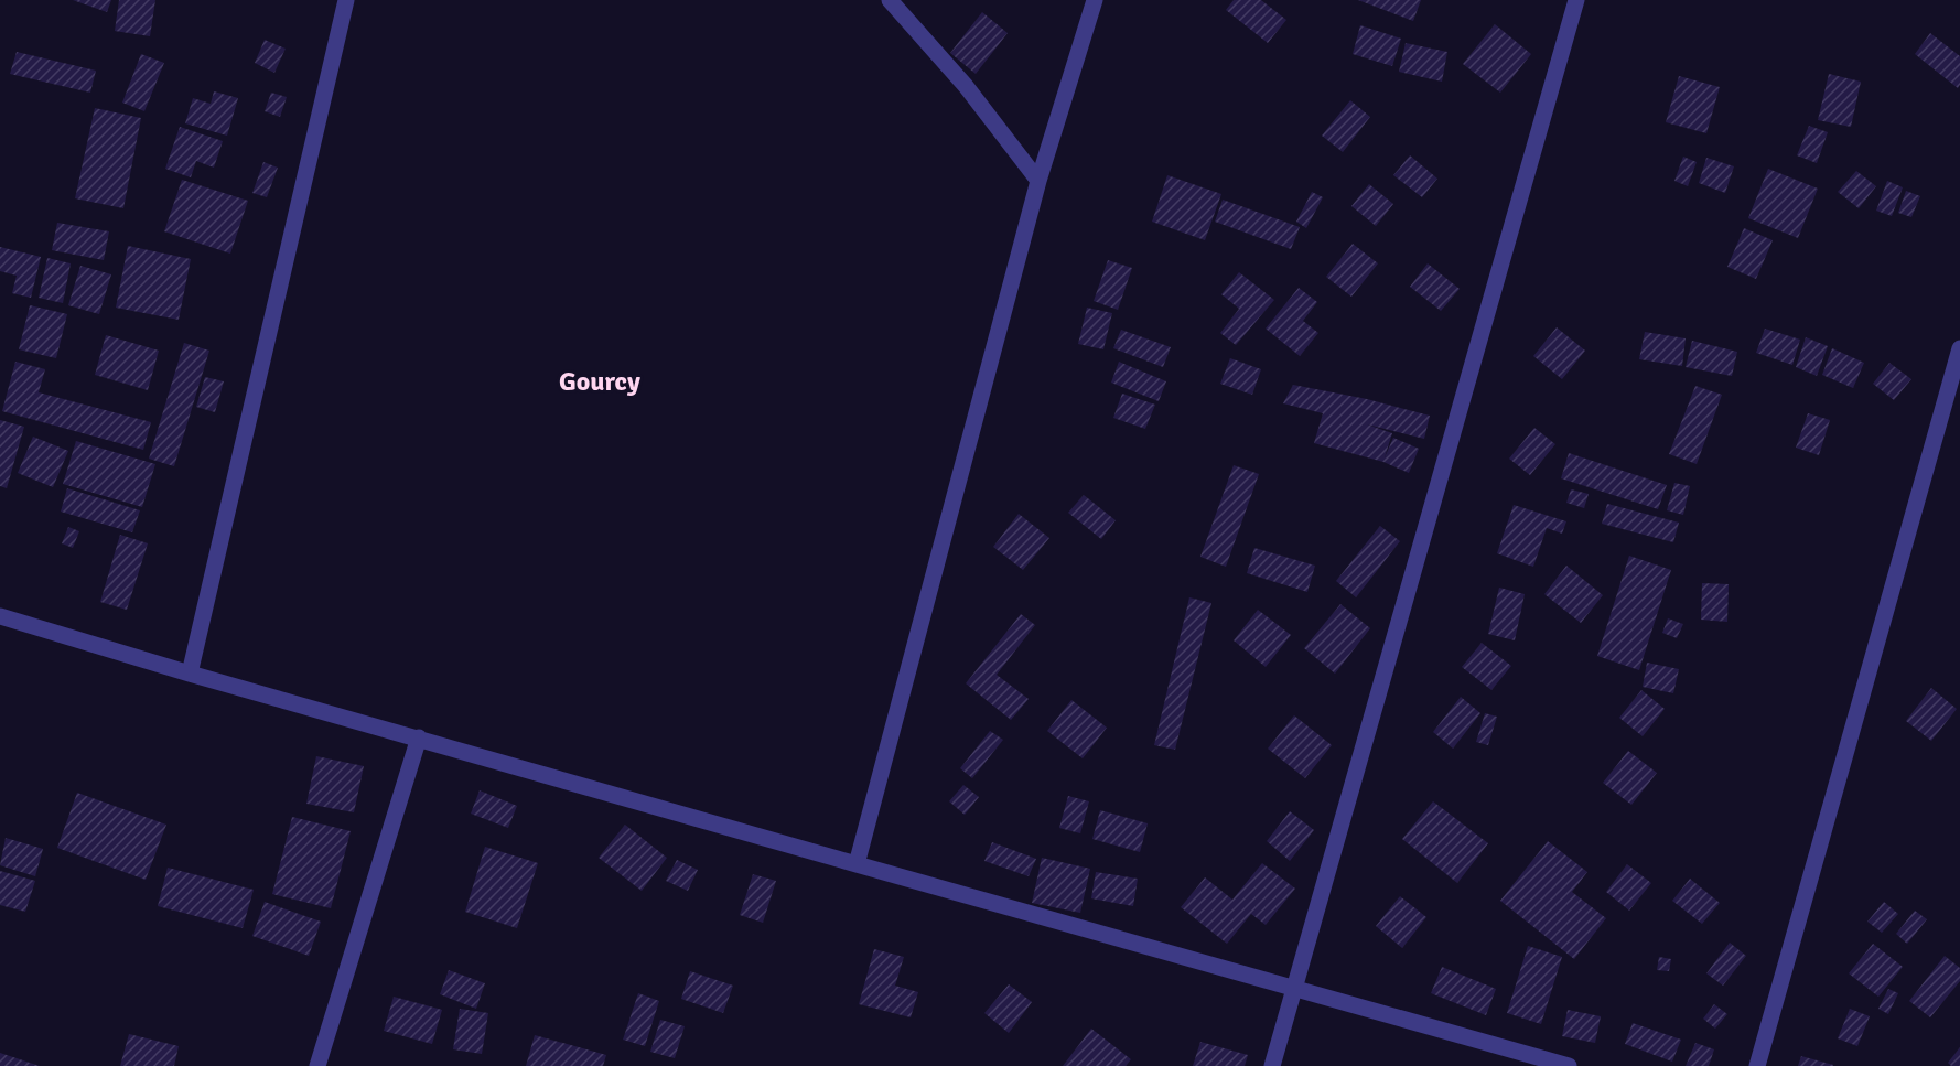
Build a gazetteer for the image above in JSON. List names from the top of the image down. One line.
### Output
{"districts":["Gourcy"]}
